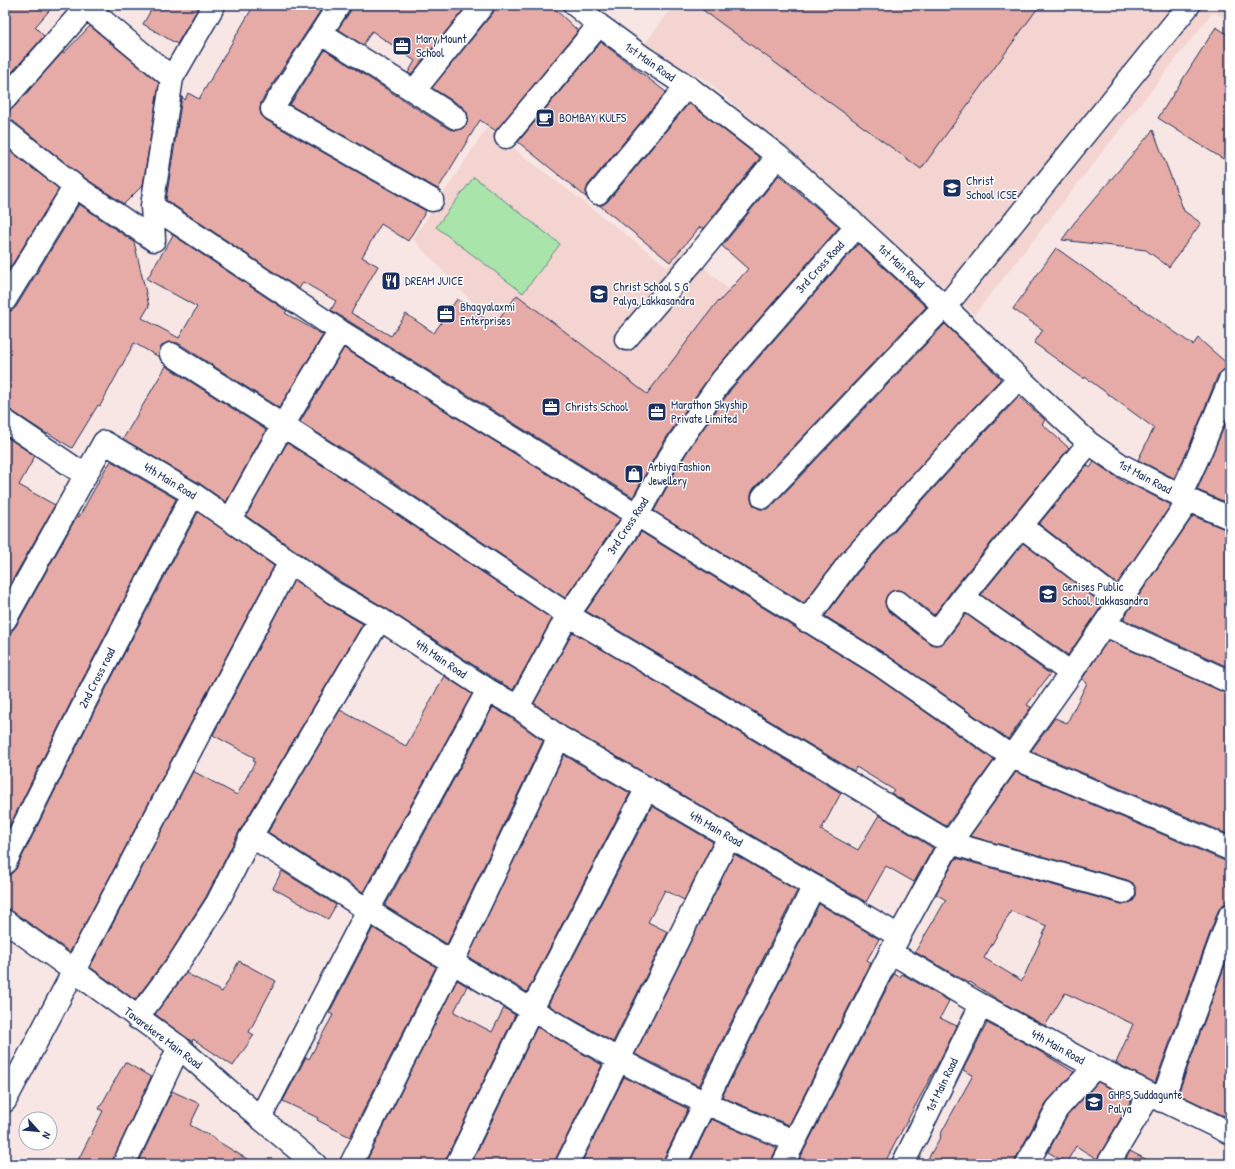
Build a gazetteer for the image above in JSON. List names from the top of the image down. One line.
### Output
{"streets":{"street":["1st Main Road","3rd Cross Road","4th Main Road","2nd Cross road","Tavarekere Main Road"]},"crossings":[["1st Main Road","3rd Cross Road"],["1st Main Road","4th Main Road"],["3rd Cross Road","4th Main Road"],["4th Main Road","2nd Cross road"]],"places":{"office":["Mary Mount School","Bhagyalaxmi Enterprises","Christs School","Marathon Skyship Private Limited"],"cafe":["BOMBAY KULFS"],"school or university":["Christ School ICSE","Christ School S G Palya, Lakkasandra","Genises Public School, Lakkasandra","GHPS Suddagunte Palya"],"restaurant":["DREAM JUICE"],"shop":["Arbiya Fashion Jewellery"]},"north":"bottom right"}
